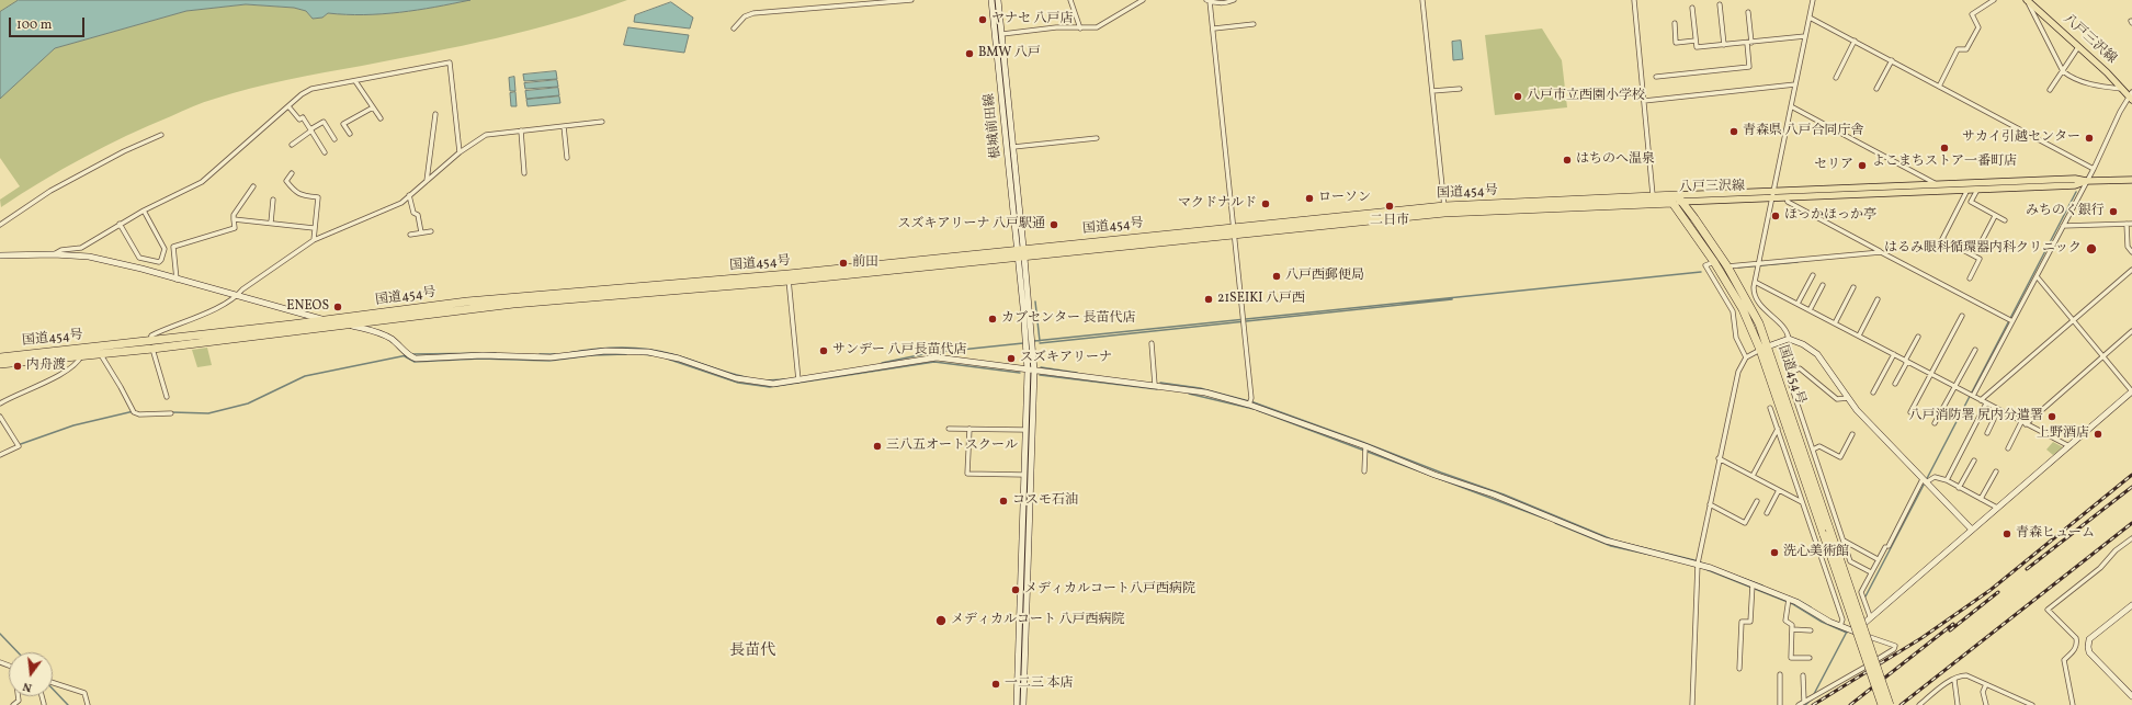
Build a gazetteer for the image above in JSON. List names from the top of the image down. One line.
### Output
{"streets":{"highway":["国道454号"],"main road":["八戸三沢線"],"street":["根城前田線"]},"crossings":[["八戸三沢線","国道454号"],["根城前田線","国道454号"]],"districts":["長苗代"],"places":["ヤナセ 八戸店","BMW 八戸","八戸市立西園小学校","青森県 八戸合同庁舎","サカイ引越センター","よこまちストア一番町店","はちのへ温泉","セリア","ローソン","マクドナルド","二日市","みちのく銀行","ほっかほっか亭","スズキアリーナ 八戸駅通","はるみ眼科循環器内科クリニック","前田","八戸西郵便局","21SEIKI 八戸西","ENEOS","カブセンター 長苗代店","サンデー 八戸長苗代店","スズキアリーナ","内舟渡","八戸消防署 尻内分遣署","上野酒店","三八五オートスクール","コスモ石油","青森ヒューム","洗心美術館","メディカルコート八戸西病院","メディカルコート 八戸西病院","一二三 本店"],"scale_bar":"100 m","north":"bottom"}
